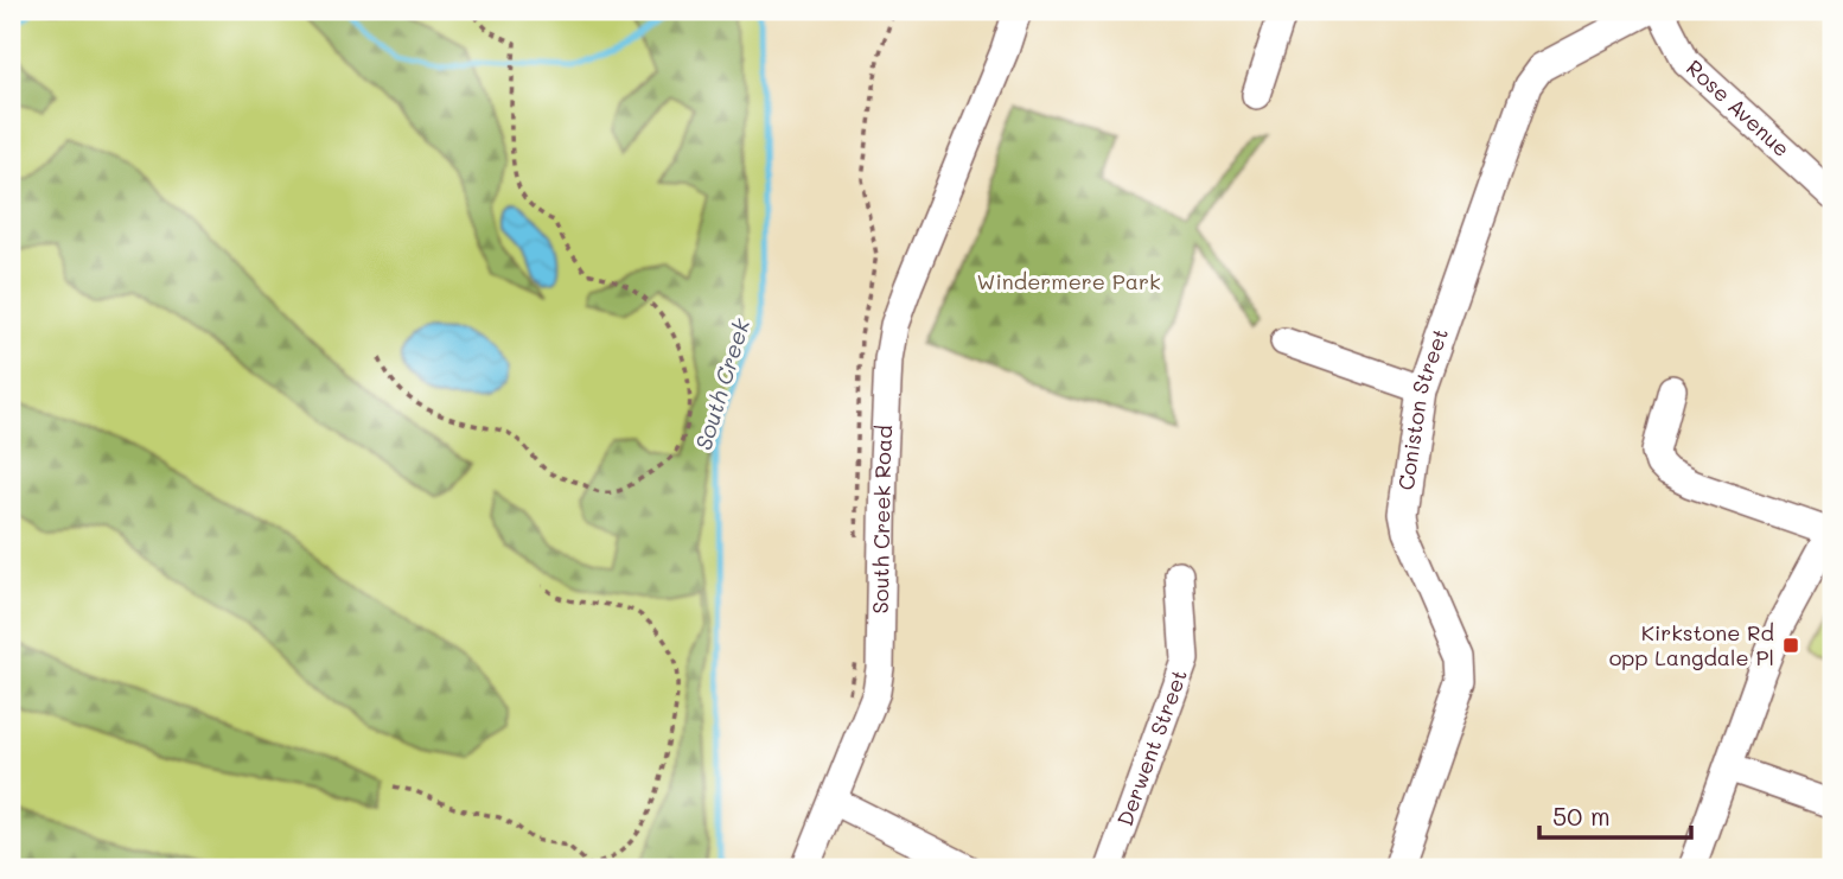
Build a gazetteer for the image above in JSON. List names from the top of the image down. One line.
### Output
{"streets":{"street":["Rose Avenue","Coniston Street","South Creek Road","Derwent Street"]},"water":["South Creek"],"parks":["Windermere Park"],"places":{"transit":["Kirkstone Rd opp Langdale Pl"]},"scale_bar":"50 m"}
